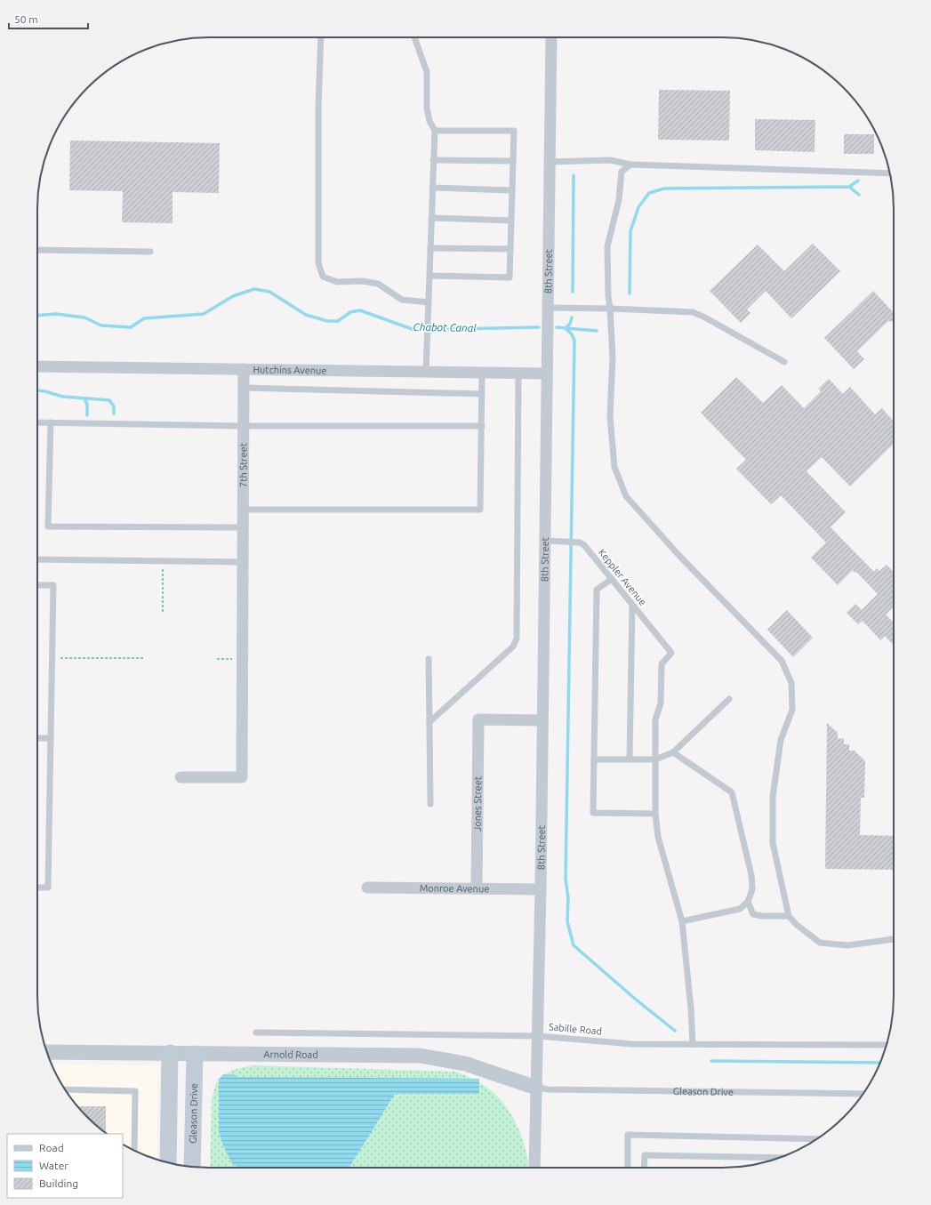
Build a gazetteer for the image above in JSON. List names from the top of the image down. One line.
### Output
{"streets":{"main road":["Gleason Drive"],"street":["8th Street","Hutchins Avenue","7th Street","Jones Street","Monroe Avenue","Arnold Road"],"lane":["Keppler Avenue","Sabille Road"]},"crossings":[["8th Street","Hutchins Avenue"],["8th Street","Keppler Avenue"],["8th Street","Jones Street"],["8th Street","Monroe Avenue"],["8th Street","Sabille Road"],["8th Street","Arnold Road"],["8th Street","Gleason Drive"],["Hutchins Avenue","7th Street"],["Jones Street","Monroe Avenue"],["Arnold Road","Gleason Drive"]],"water":["Chabot Canal"],"legend":["Road","Water","Building"],"scale_bar":"50 m"}
